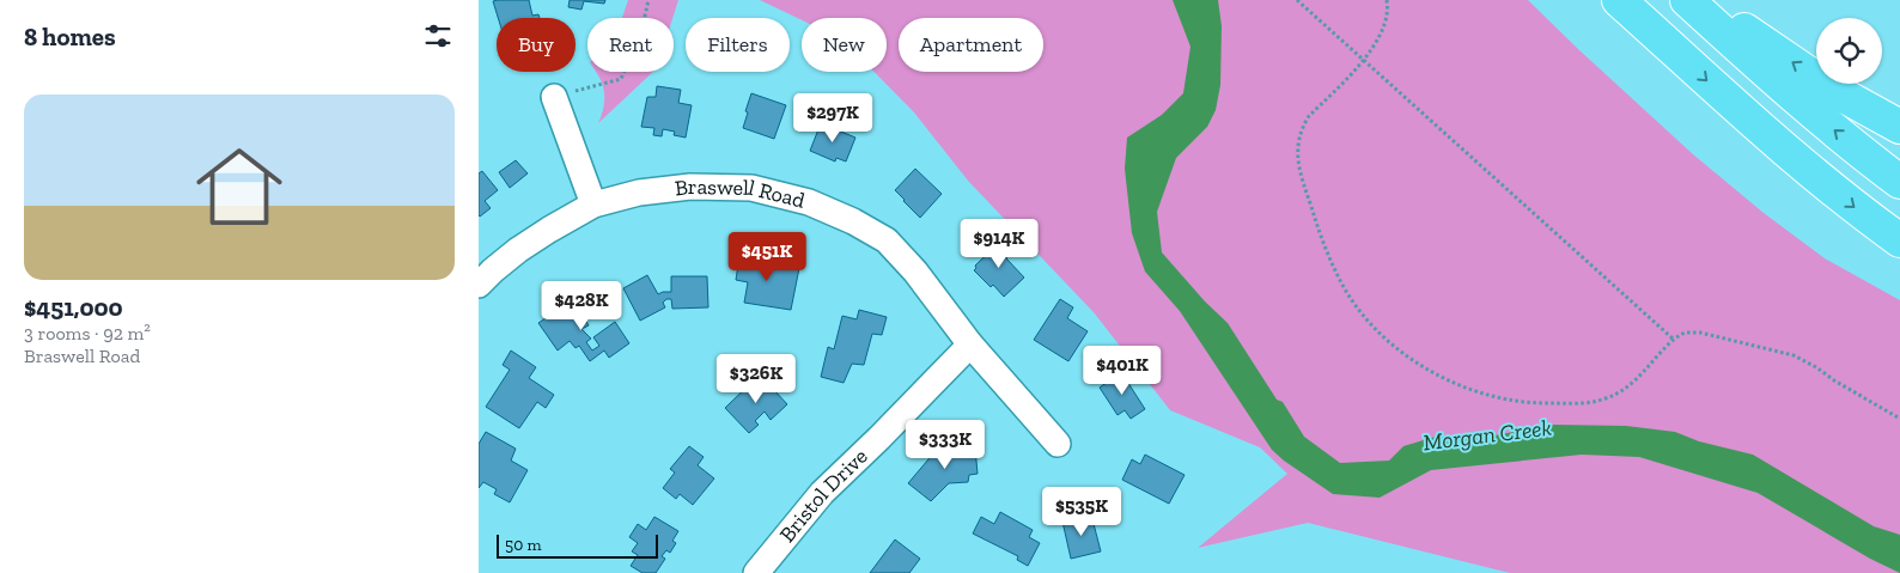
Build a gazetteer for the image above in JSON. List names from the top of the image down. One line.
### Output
{"streets":{"street":["Braswell Road","Bristol Drive"]},"crossings":[["Braswell Road","Bristol Drive"]],"water":["Morgan Creek"],"scale_bar":"50 m","page":{"heading":"8 homes","chip":["Buy","Rent","Filters","New","Apartment"],"list":[{"name":"$451,000","note":"3 rooms · 92 m² · Braswell Road"}],"price":["$297K","$914K","$451K","$428K","$401K","$326K","$333K","$535K"],"scale":"50 m"}}
